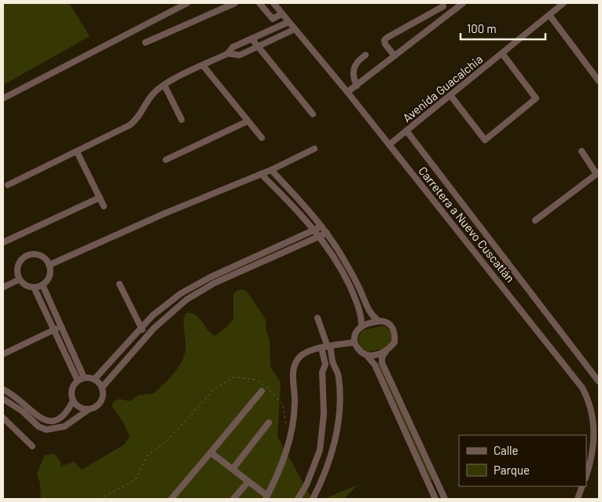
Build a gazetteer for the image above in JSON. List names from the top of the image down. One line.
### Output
{"streets":{"street":["Avenida Guacalchia","Carretera a Nuevo Cuscatlán"]},"crossings":[["Avenida Guacalchia","Carretera a Nuevo Cuscatlán"]],"legend":["Calle","Parque"],"scale_bar":"100 m"}
